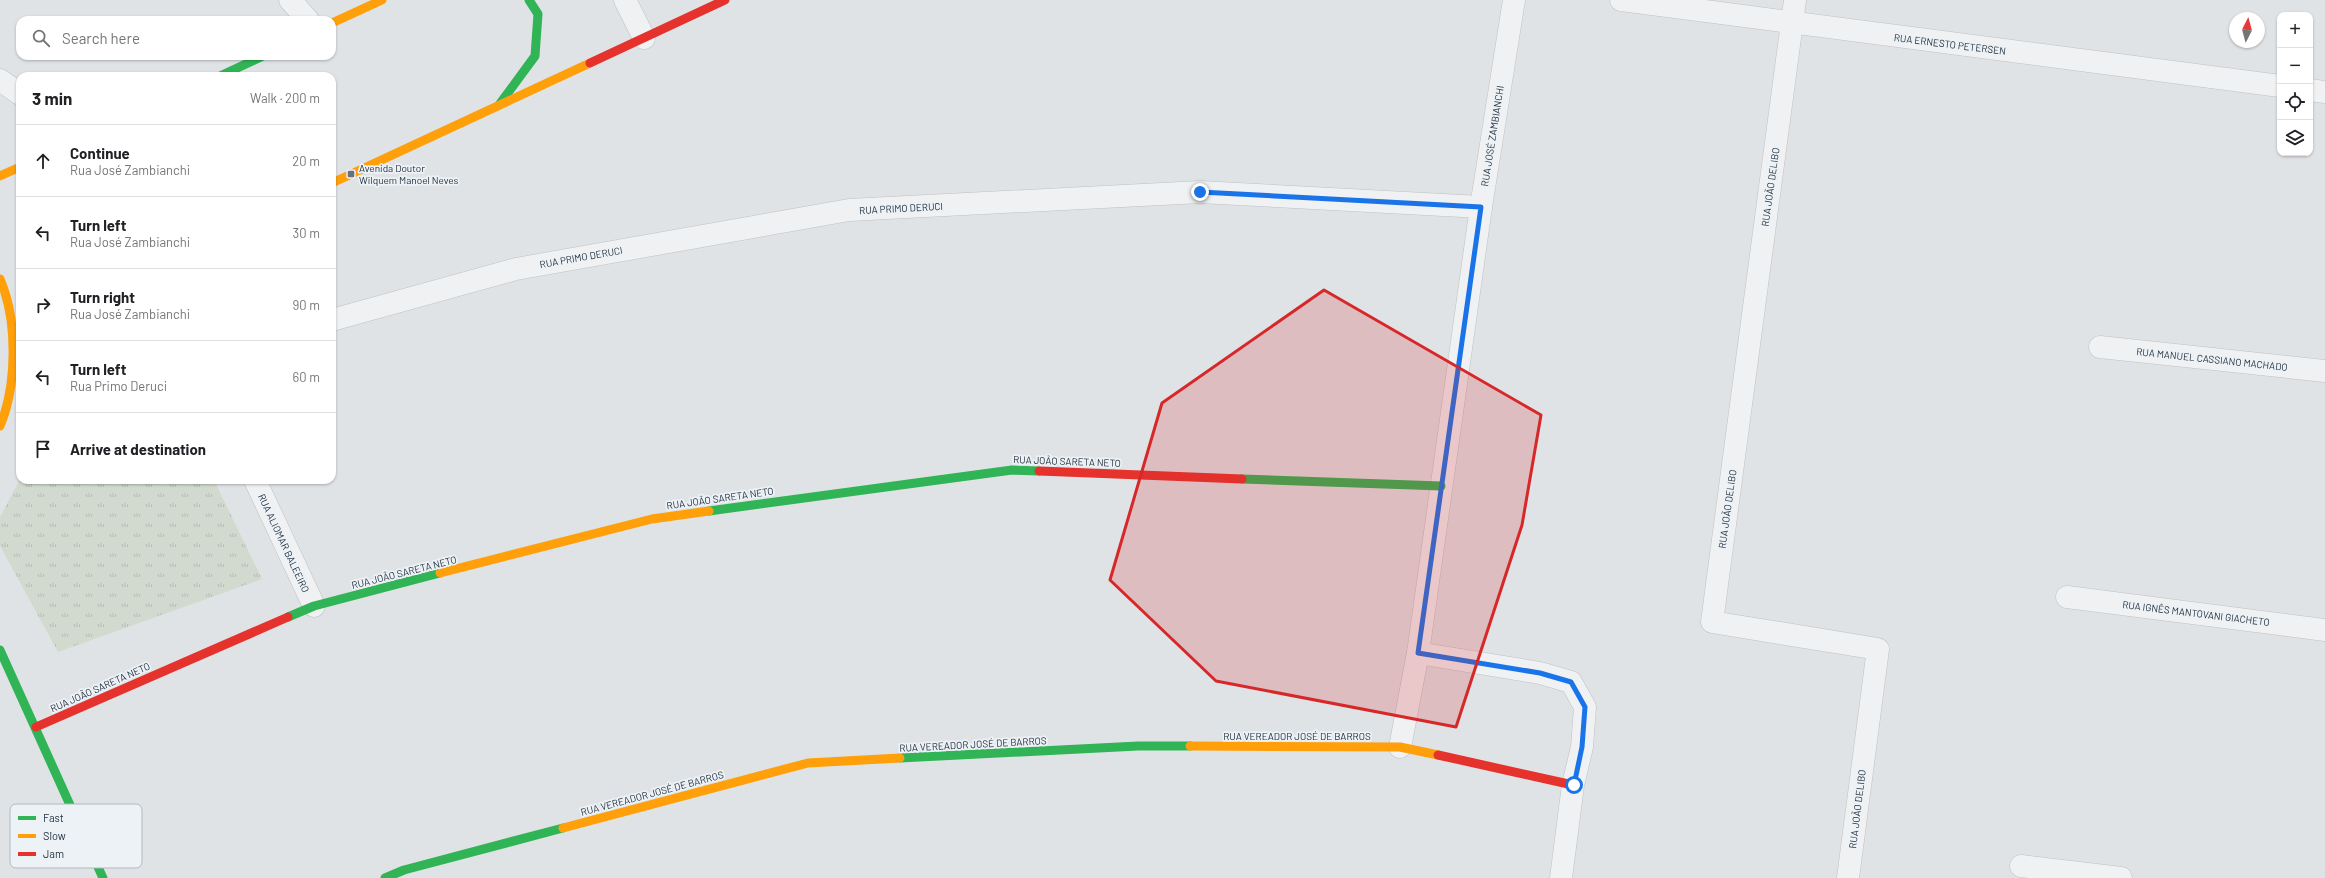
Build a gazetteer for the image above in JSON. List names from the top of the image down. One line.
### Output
{"streets":{"street":["RUA ERNESTO PETERSEN","RUA JOSÉ ZAMBIANCHI","RUA JOÃO DELIBO","RUA PRIMO DERUCI","RUA MANUEL CASSIANO MACHADO","RUA JOÃO SARETA NETO","RUA ALIOMAR BALEEIRO","RUA IGNÊS MANTOVANI GIACHETO","RUA VEREADOR JOSÉ DE BARROS"]},"crossings":[["RUA ERNESTO PETERSEN","RUA JOÃO DELIBO"],["RUA JOSÉ ZAMBIANCHI","RUA PRIMO DERUCI"],["RUA JOSÉ ZAMBIANCHI","RUA JOÃO SARETA NETO"],["RUA JOSÉ ZAMBIANCHI","RUA VEREADOR JOSÉ DE BARROS"],["RUA JOÃO SARETA NETO","RUA ALIOMAR BALEEIRO"]],"places":{"transit":["Avenida Doutor Wilquem Manoel Neves"]},"legend":["Fast","Slow","Jam"],"north":"top","page":{"map_buttons":["+","−"],"search":"Search here","heading":["3 min","Walk · 200 m"],"list":[["Continue","Rua José Zambianchi","20 m"],["Turn left","Rua José Zambianchi","30 m"],["Turn right","Rua José Zambianchi","90 m"],["Turn left","Rua Primo Deruci","60 m"],"Arrive at destination"]}}
